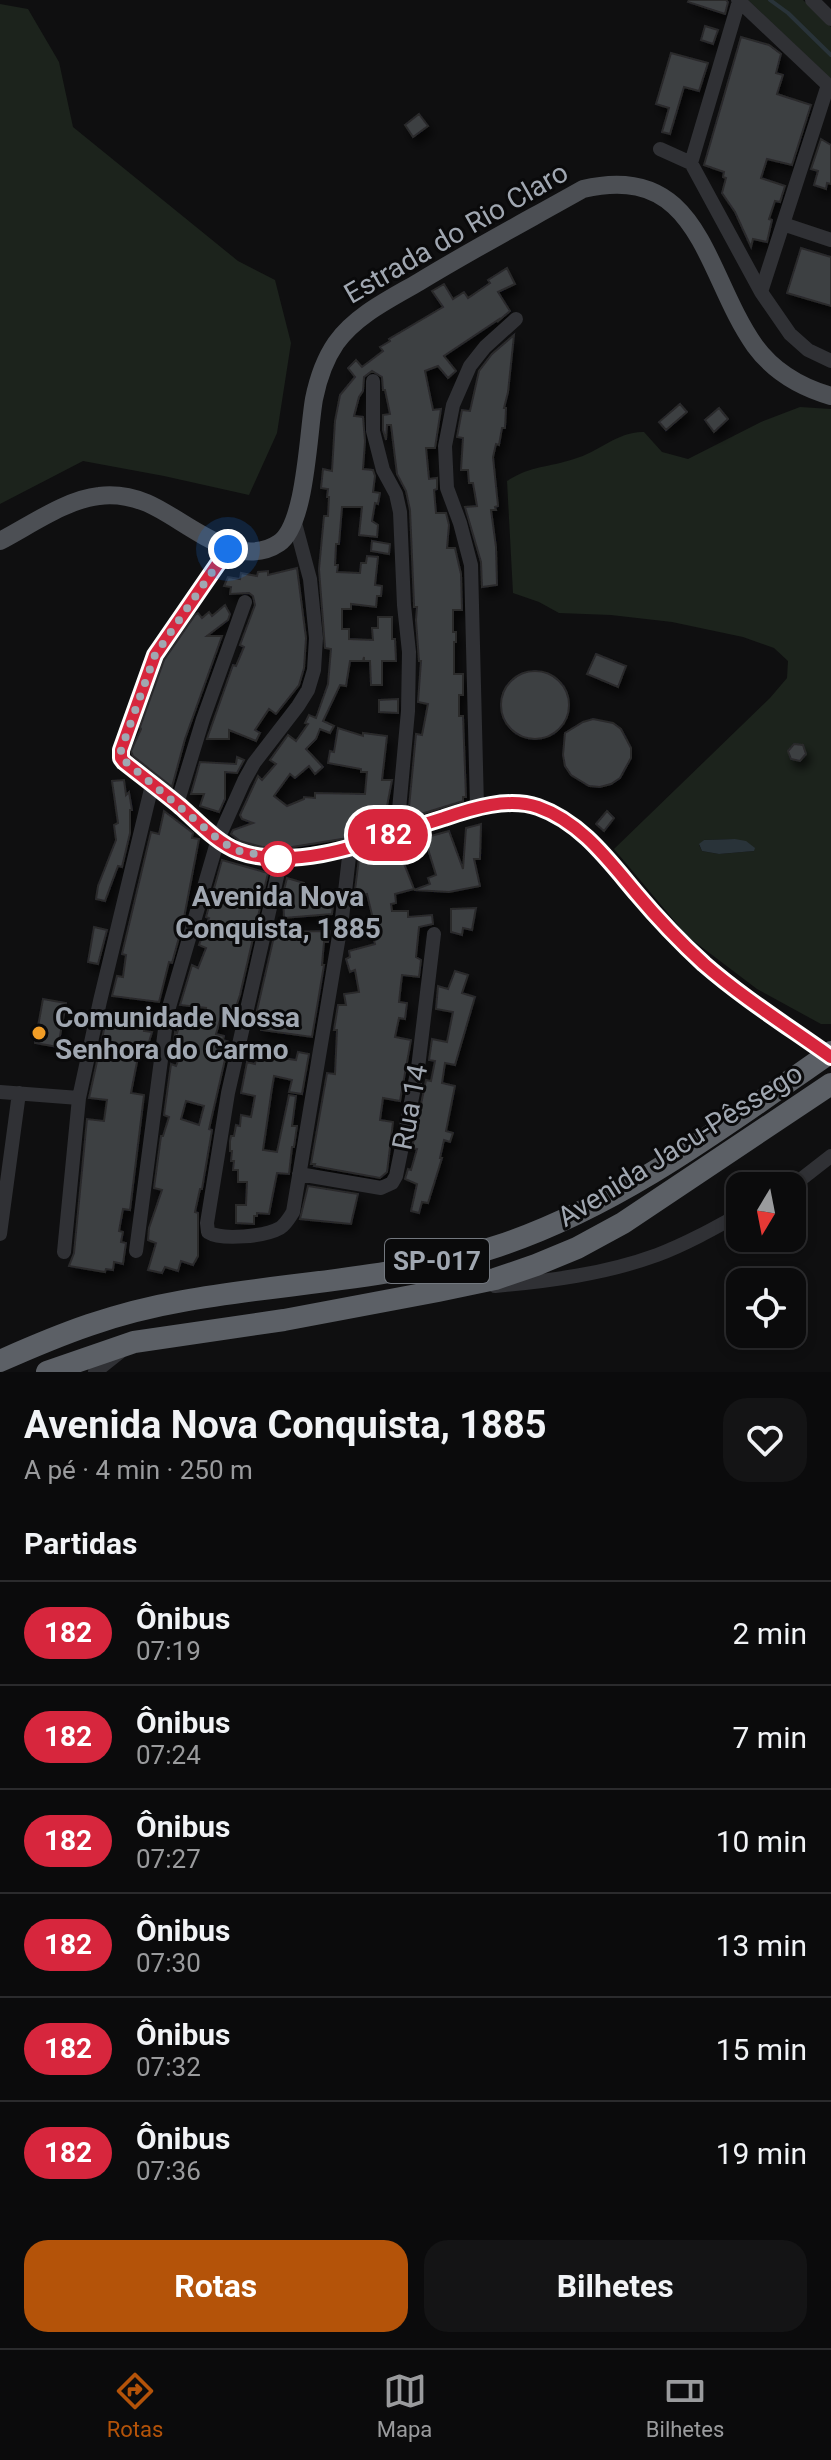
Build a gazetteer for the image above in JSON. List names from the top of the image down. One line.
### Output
{"streets":{"highway":["Avenida Jacu-Pêssego","SP-017"],"main road":["Estrada do Rio Claro"],"street":["Rua 14"]},"places":["Avenida Nova Conquista, 1885","Comunidade Nossa Senhora do Carmo"],"lines":["bus line 182"],"north":"bottom","page":{"on_map":"182","heading":[["Avenida Nova Conquista, 1885","A pé · 4 min · 250 m"],"Partidas"],"list":[{"mark":"182","name":"Ônibus","note":"07:19","value":"2 min"},{"mark":"182","name":"Ônibus","note":"07:24","value":"7 min"},{"mark":"182","name":"Ônibus","note":"07:27","value":"10 min"},{"mark":"182","name":"Ônibus","note":"07:30","value":"13 min"},{"mark":"182","name":"Ônibus","note":"07:32","value":"15 min"},{"mark":"182","name":"Ônibus","note":"07:36","value":"19 min"}],"buttons":["Rotas","Bilhetes"],"tabs":["Rotas","Mapa","Bilhetes"]}}
